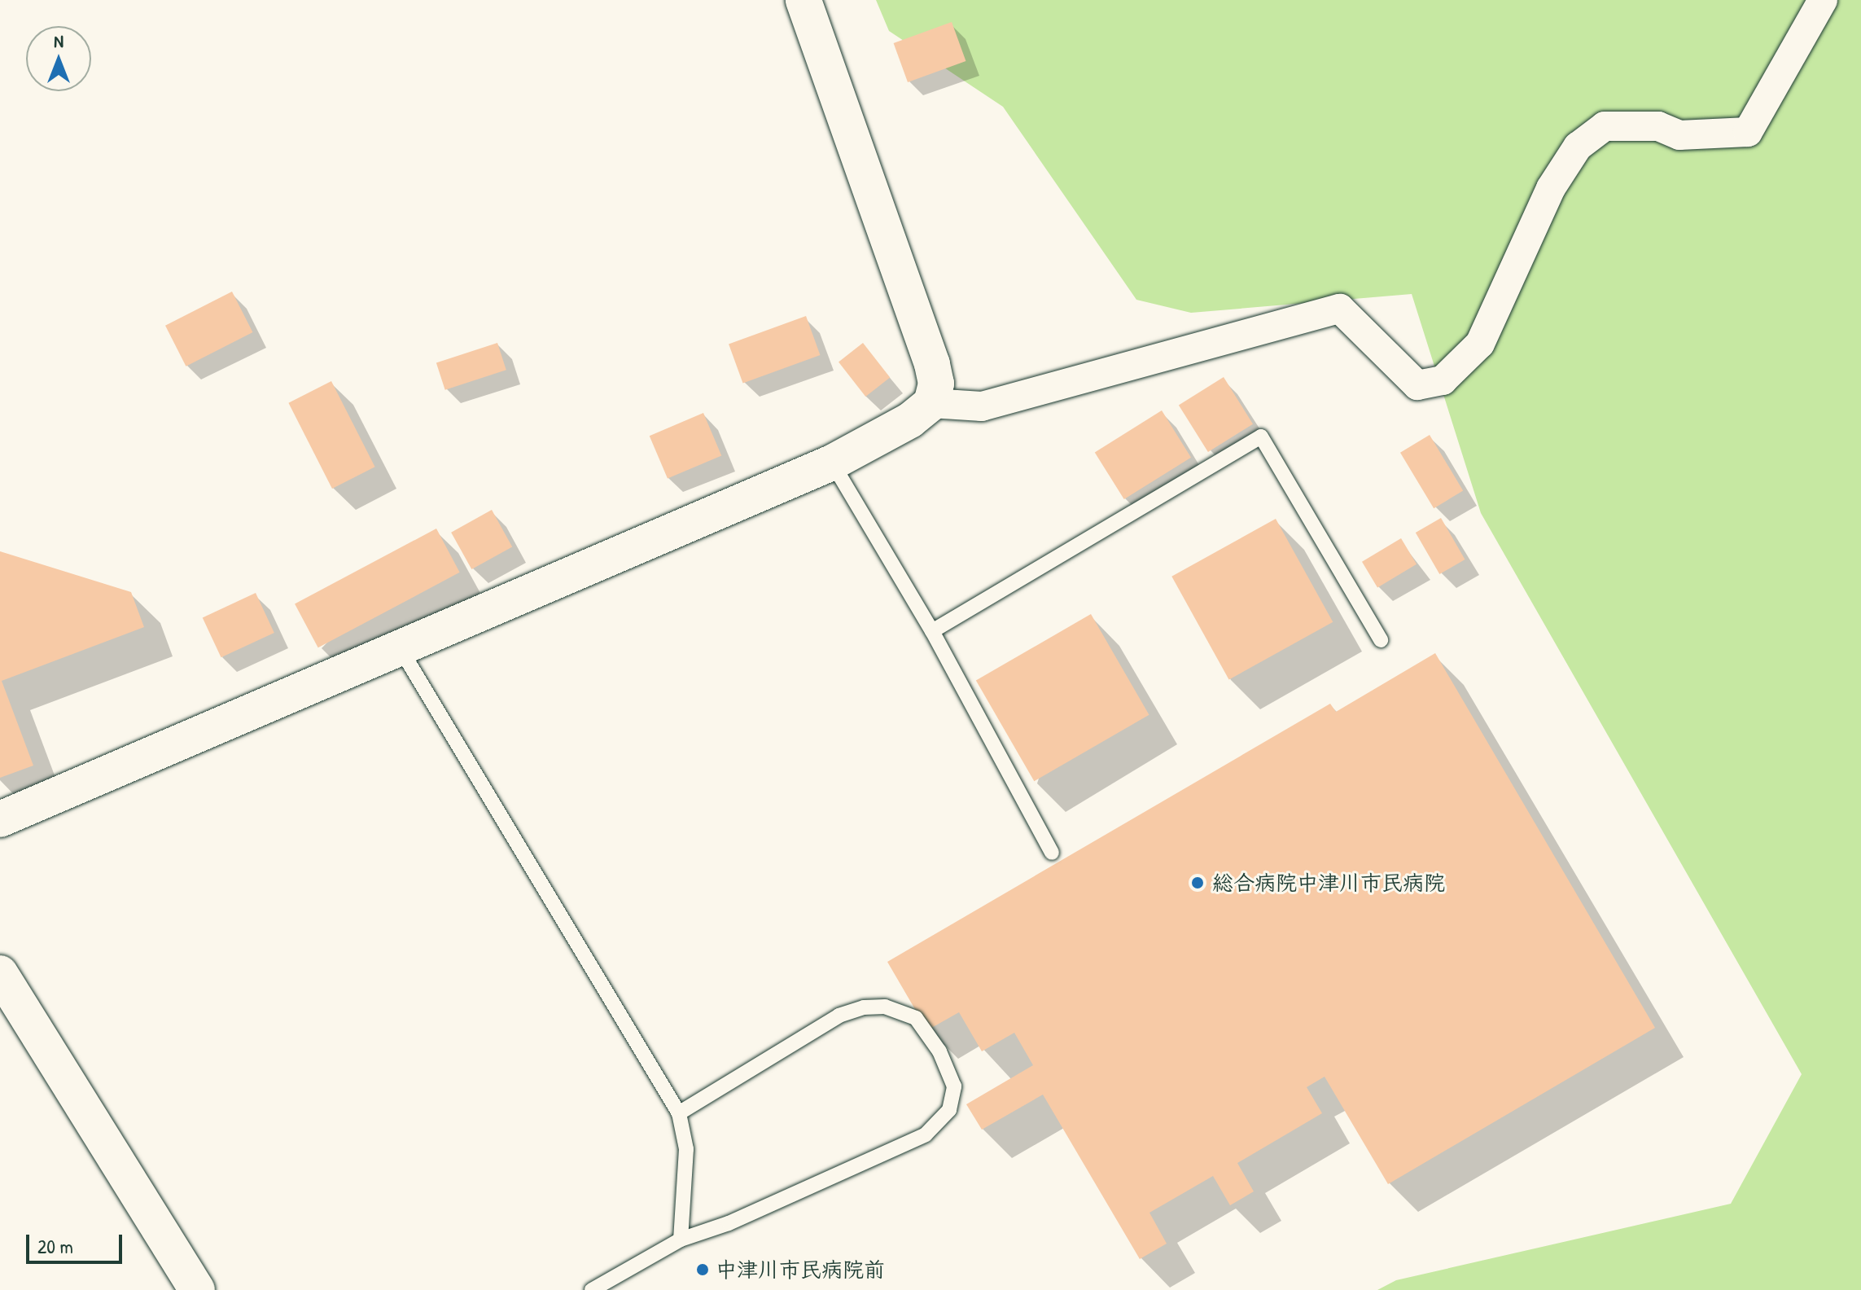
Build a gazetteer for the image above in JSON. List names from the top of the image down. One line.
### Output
{"places":["総合病院中津川市民病院","中津川市民病院前"],"scale_bar":"20 m","north":"top"}
